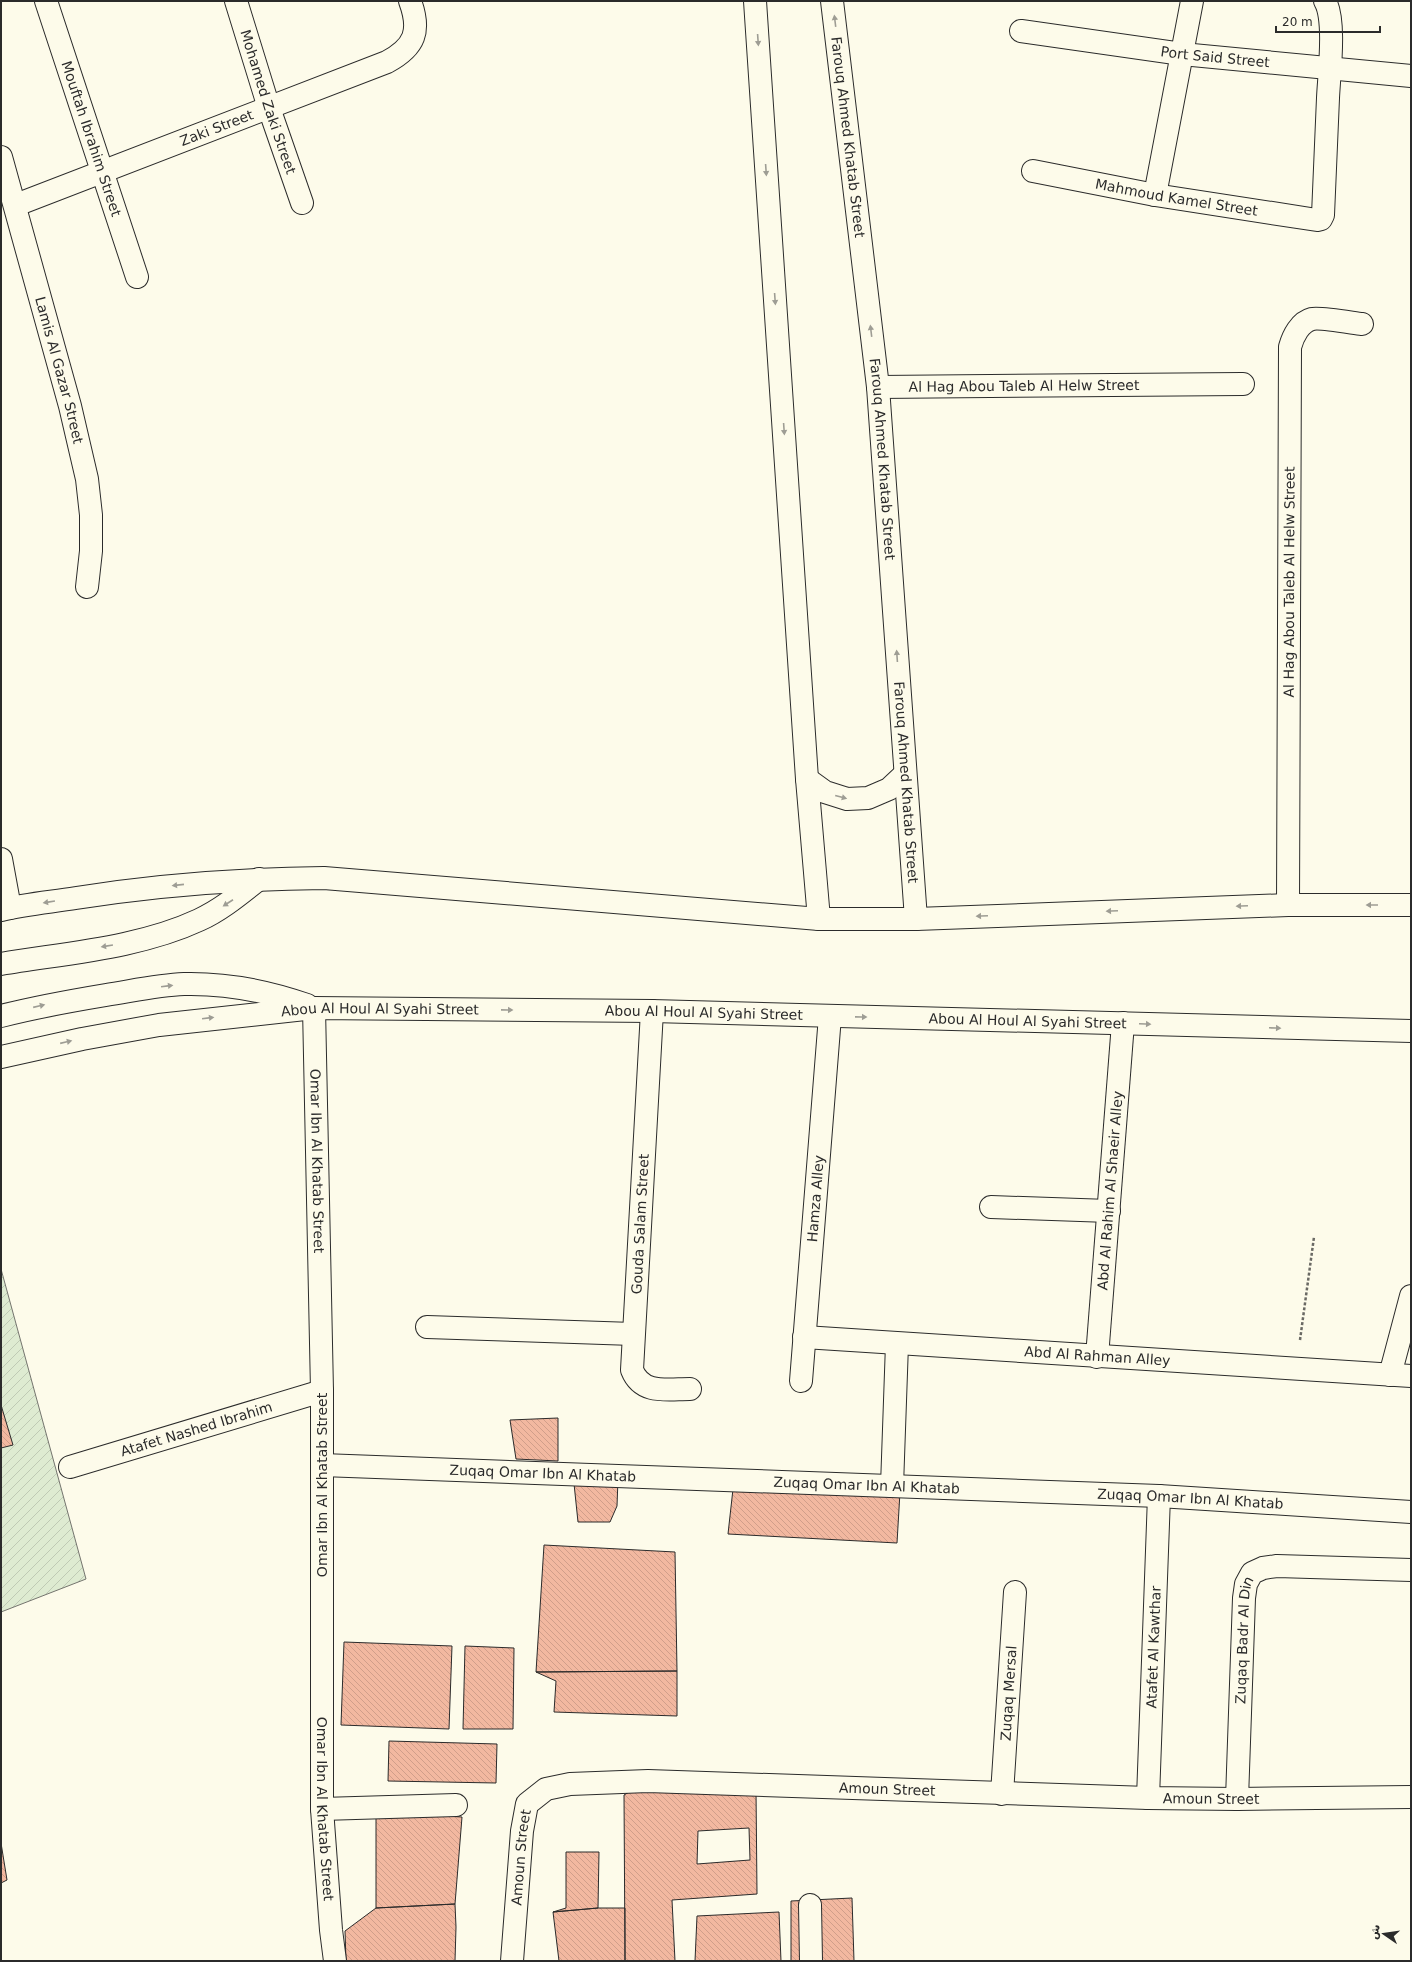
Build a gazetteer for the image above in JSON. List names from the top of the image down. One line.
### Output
{"streets":{"street":["Port Said Street","Mohamed Zaki Street","Zaki Street","Farouq Ahmed Khatab Street","Mouftah Ibrahim Street","Mahmoud Kamel Street","Lamis Al Gazar Street","Al Hag Abou Taleb Al Helw Street","Abou Al Houl Al Syahi Street","Omar Ibn Al Khatab Street","Abd Al Rahim Al Shaeir Alley","Hamza Alley","Gouda Salam Street","Abd Al Rahman Alley","Atafet Nashed Ibrahim","Zuqaq Omar Ibn Al Khatab","Zuqaq Badr Al Din","Atafet Al Kawthar","Zuqaq Mersal","Amoun Street"]},"crossings":[["Port Said Street","Mahmoud Kamel Street"],["Mohamed Zaki Street","Zaki Street"],["Zaki Street","Mouftah Ibrahim Street"],["Zaki Street","Lamis Al Gazar Street"],["Farouq Ahmed Khatab Street","Al Hag Abou Taleb Al Helw Street"],["Abou Al Houl Al Syahi Street","Omar Ibn Al Khatab Street"],["Abou Al Houl Al Syahi Street","Abd Al Rahim Al Shaeir Alley"],["Abou Al Houl Al Syahi Street","Hamza Alley"],["Abou Al Houl Al Syahi Street","Gouda Salam Street"],["Omar Ibn Al Khatab Street","Atafet Nashed Ibrahim"],["Omar Ibn Al Khatab Street","Zuqaq Omar Ibn Al Khatab"],["Abd Al Rahim Al Shaeir Alley","Abd Al Rahman Alley"],["Hamza Alley","Abd Al Rahman Alley"],["Zuqaq Omar Ibn Al Khatab","Atafet Al Kawthar"],["Zuqaq Badr Al Din","Amoun Street"],["Atafet Al Kawthar","Amoun Street"],["Zuqaq Mersal","Amoun Street"]],"scale_bar":"20 m","north":"left"}
